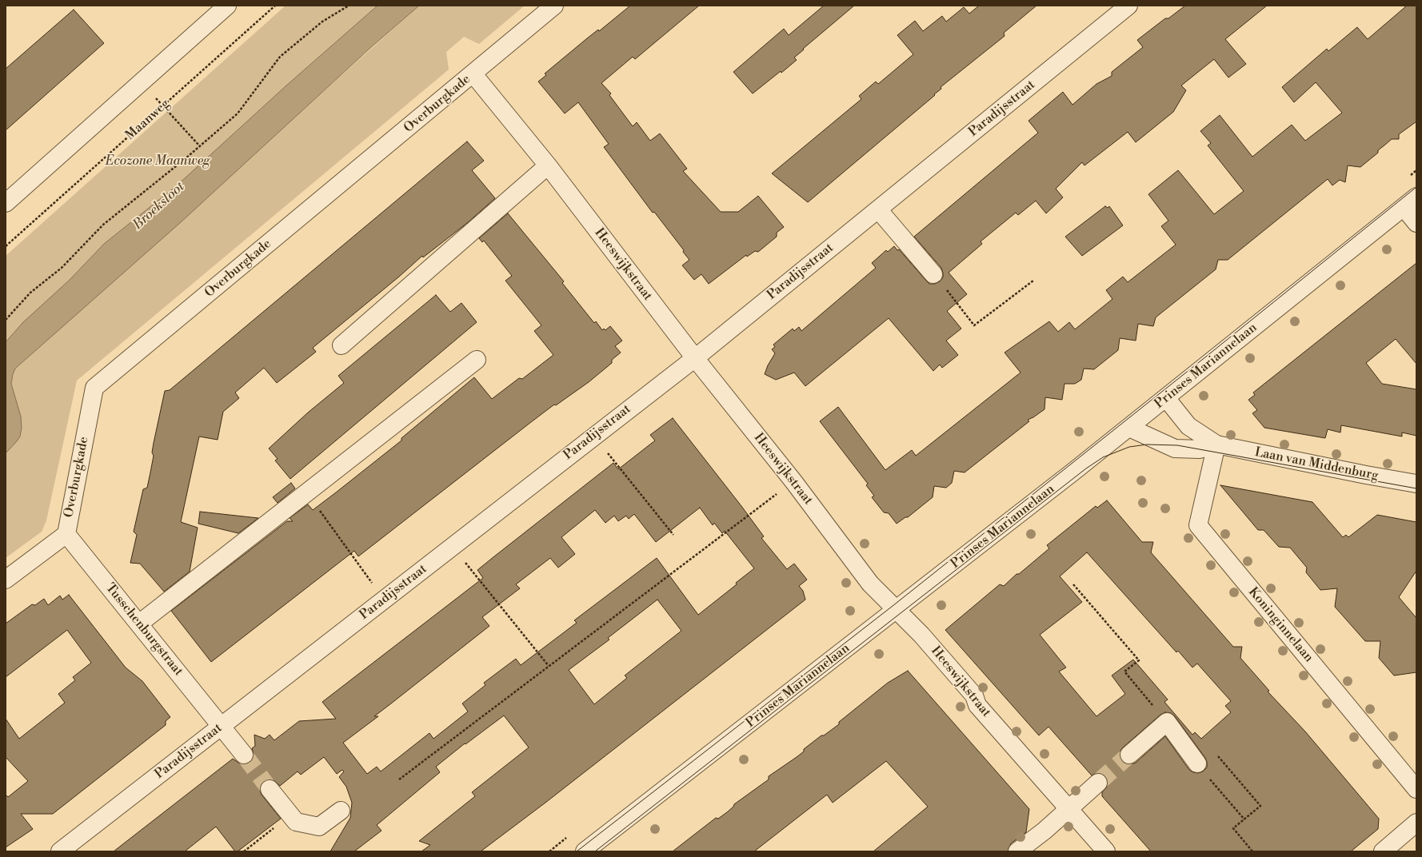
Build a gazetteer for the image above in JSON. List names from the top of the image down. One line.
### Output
{"streets":{"street":["Overburgkade","Paradijsstraat","Heeswijkstraat","Prinses Mariannelaan","Laan van Middenburg","Koninginnelaan","Tusschenburgstraat"],"path":["Maanweg"]},"crossings":[["Overburgkade","Heeswijkstraat"],["Overburgkade","Tusschenburgstraat"],["Paradijsstraat","Heeswijkstraat"],["Paradijsstraat","Tusschenburgstraat"],["Heeswijkstraat","Prinses Mariannelaan"],["Prinses Mariannelaan","Laan van Middenburg"],["Laan van Middenburg","Koninginnelaan"]],"water":["Broeksloot"],"parks":["Ecozone Maanweg"]}
